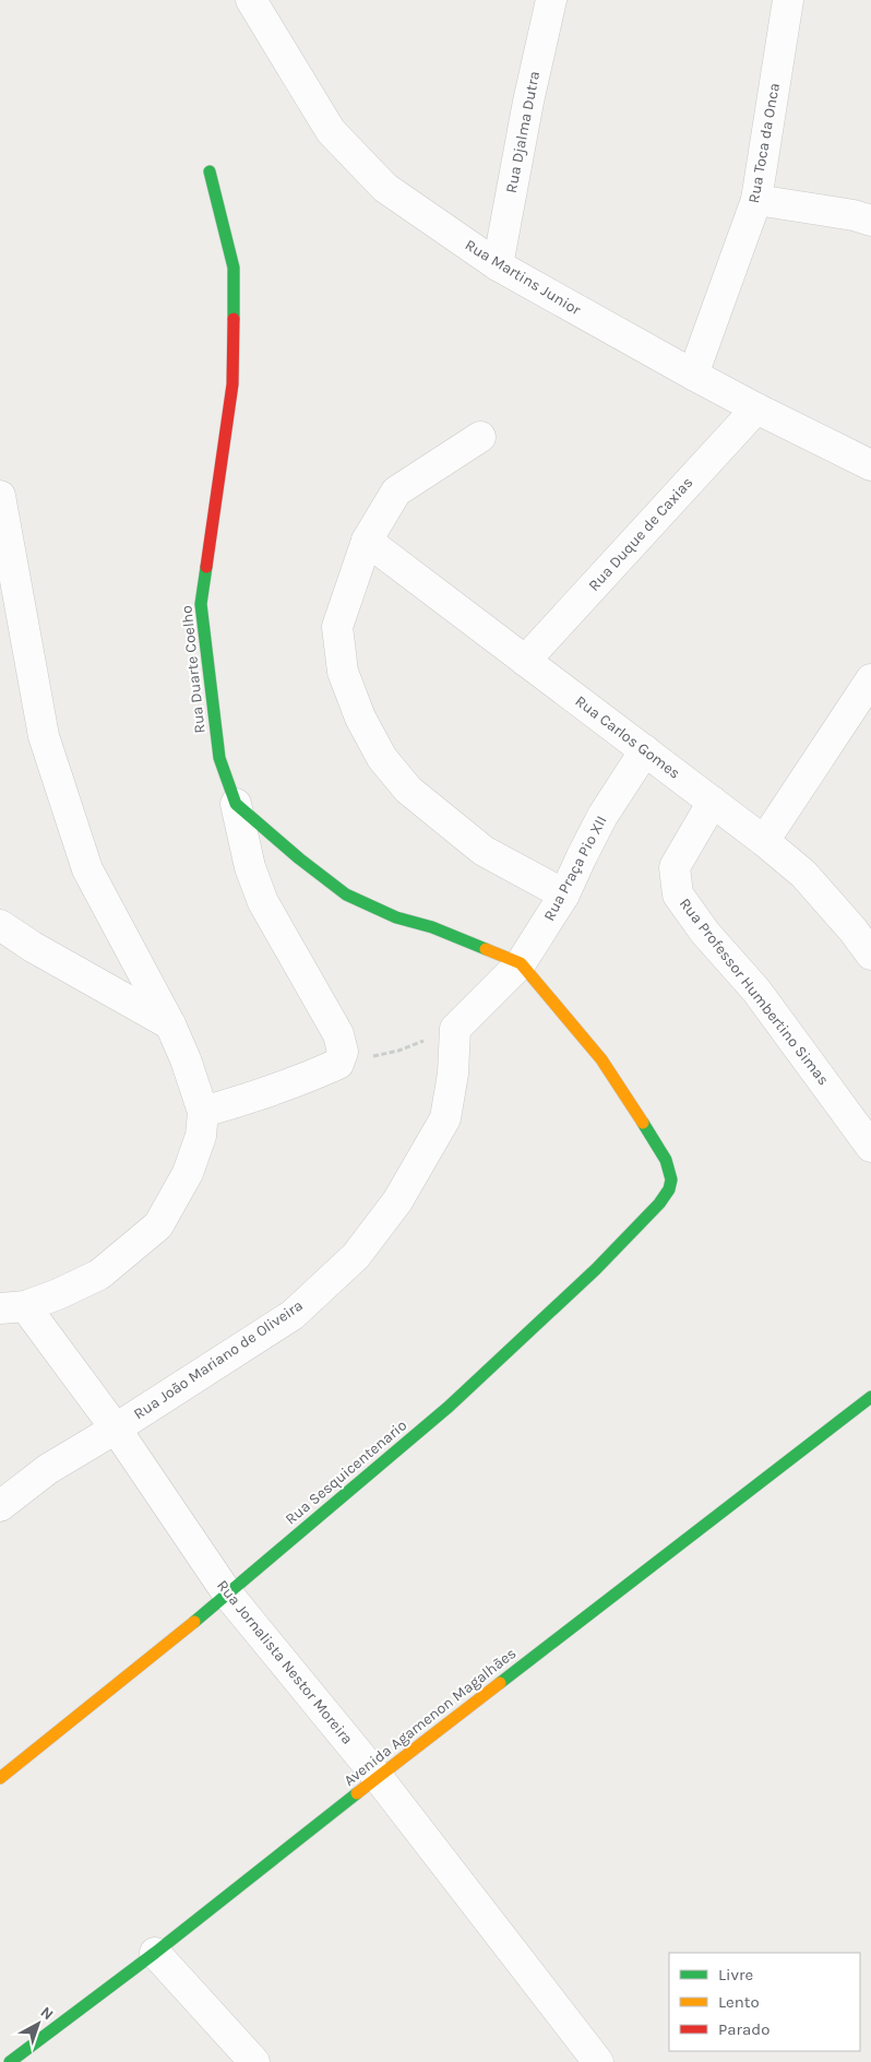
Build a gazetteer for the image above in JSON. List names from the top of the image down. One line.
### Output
{"streets":{"street":["Rua Djalma Dutra","Rua Toca da Onca","Rua Martins Junior","Rua Duque de Caxias","Rua Duarte Coelho","Rua Carlos Gomes","Rua Praça Pio XII","Rua Professor Humbertino Simas","Rua João Mariano de Oliveira","Rua Sesquicentenario","Rua Jornalista Nestor Moreira","Avenida Agamenon Magalhães"]},"crossings":[["Rua Djalma Dutra","Rua Martins Junior"],["Rua Toca da Onca","Rua Martins Junior"],["Rua Martins Junior","Rua Duque de Caxias"],["Rua Duque de Caxias","Rua Carlos Gomes"],["Rua Duarte Coelho","Rua Praça Pio XII"],["Rua Duarte Coelho","Rua Sesquicentenario"],["Rua Carlos Gomes","Rua Praça Pio XII"],["Rua Carlos Gomes","Rua Professor Humbertino Simas"],["Rua Praça Pio XII","Rua João Mariano de Oliveira"],["Rua Praça Pio XII","Rua Sesquicentenario"],["Rua João Mariano de Oliveira","Rua Jornalista Nestor Moreira"],["Rua Sesquicentenario","Rua Jornalista Nestor Moreira"],["Rua Jornalista Nestor Moreira","Avenida Agamenon Magalhães"]],"legend":["Livre","Lento","Parado"],"north":"top right"}
